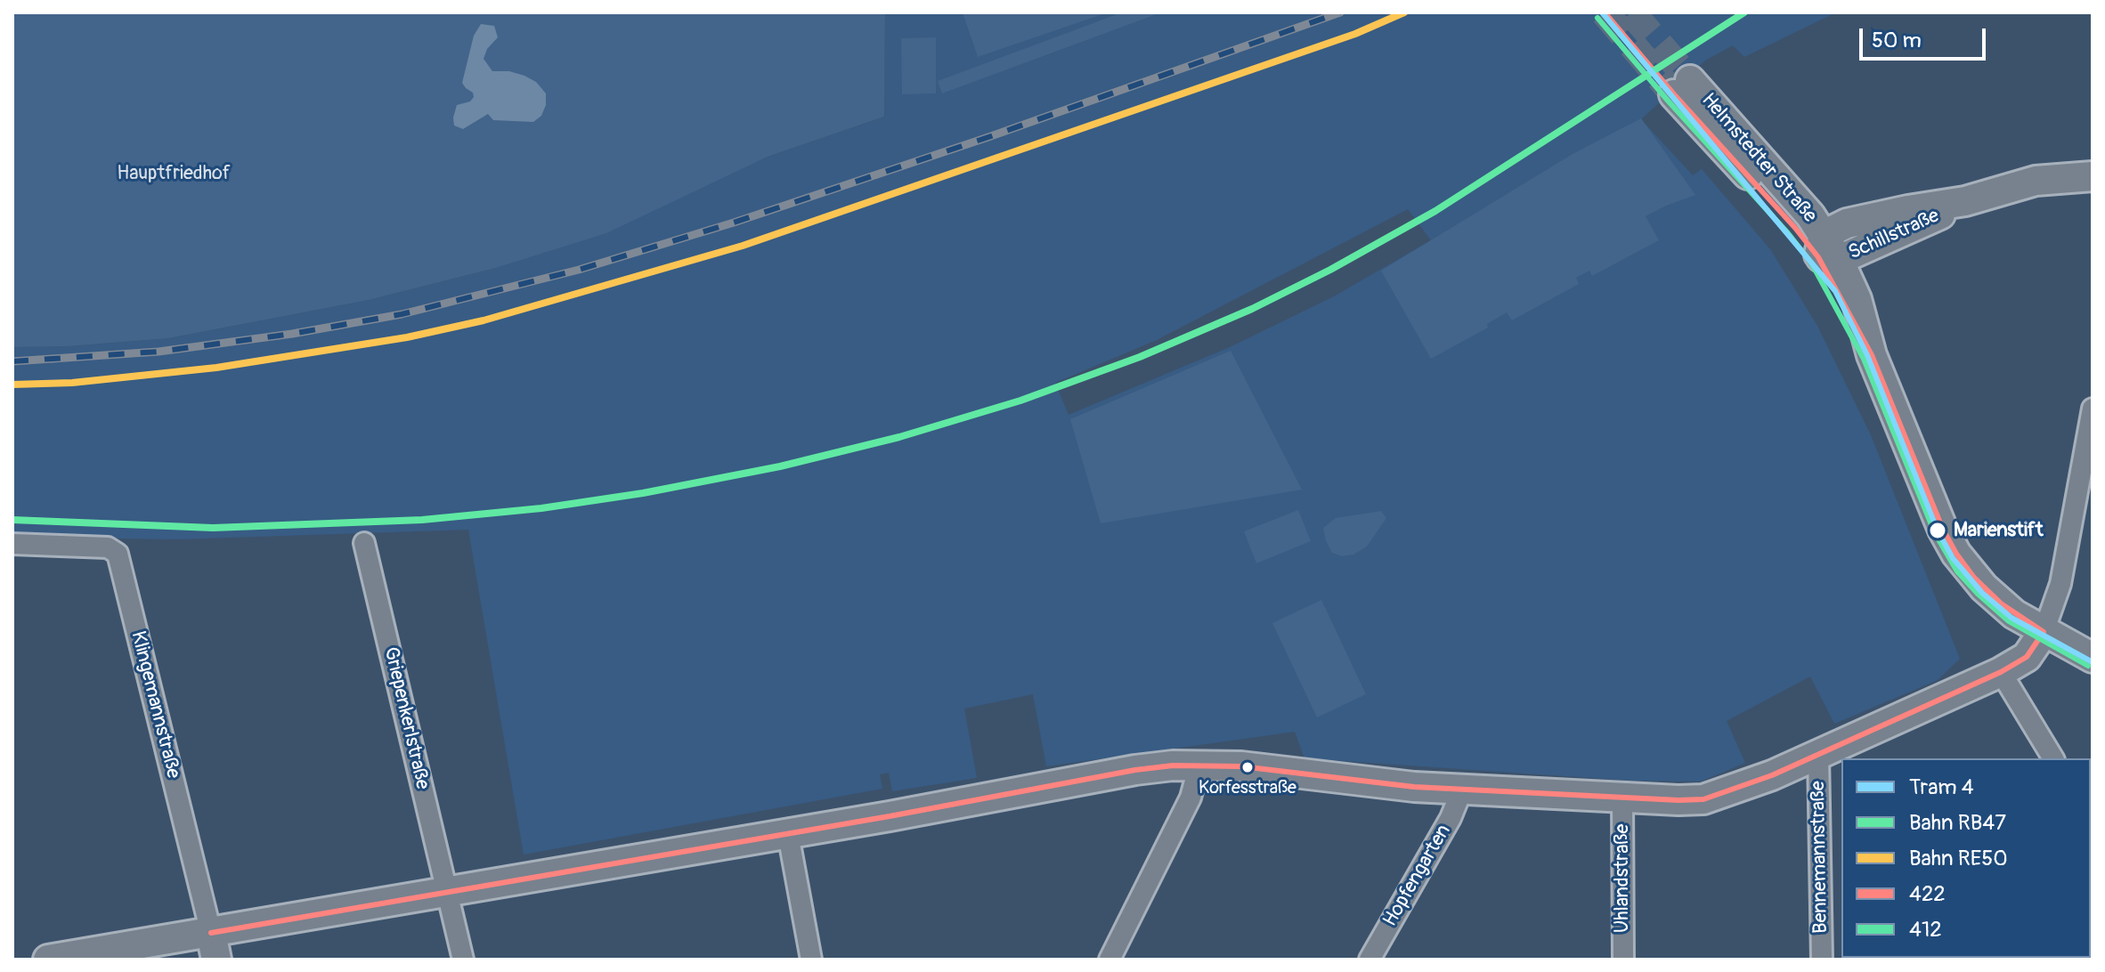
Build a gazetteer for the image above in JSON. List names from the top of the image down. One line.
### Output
{"streets":{"street":["Helmstedter Straße","Schillstraße","Klingemannstraße","Griepenkerlstraße","Bennemannstraße","Hopfengarten","Uhlandstraße"]},"crossings":[["Helmstedter Straße","Schillstraße"]],"parks":["Hauptfriedhof"],"places":["Marienstift","Korfesstraße"],"lines":["tram line 4","rail line RB47","rail line RE50","transit line 422","transit line 412"],"legend":["Tram 4","Bahn RB47","Bahn RE50","422","412"],"scale_bar":"50 m"}
